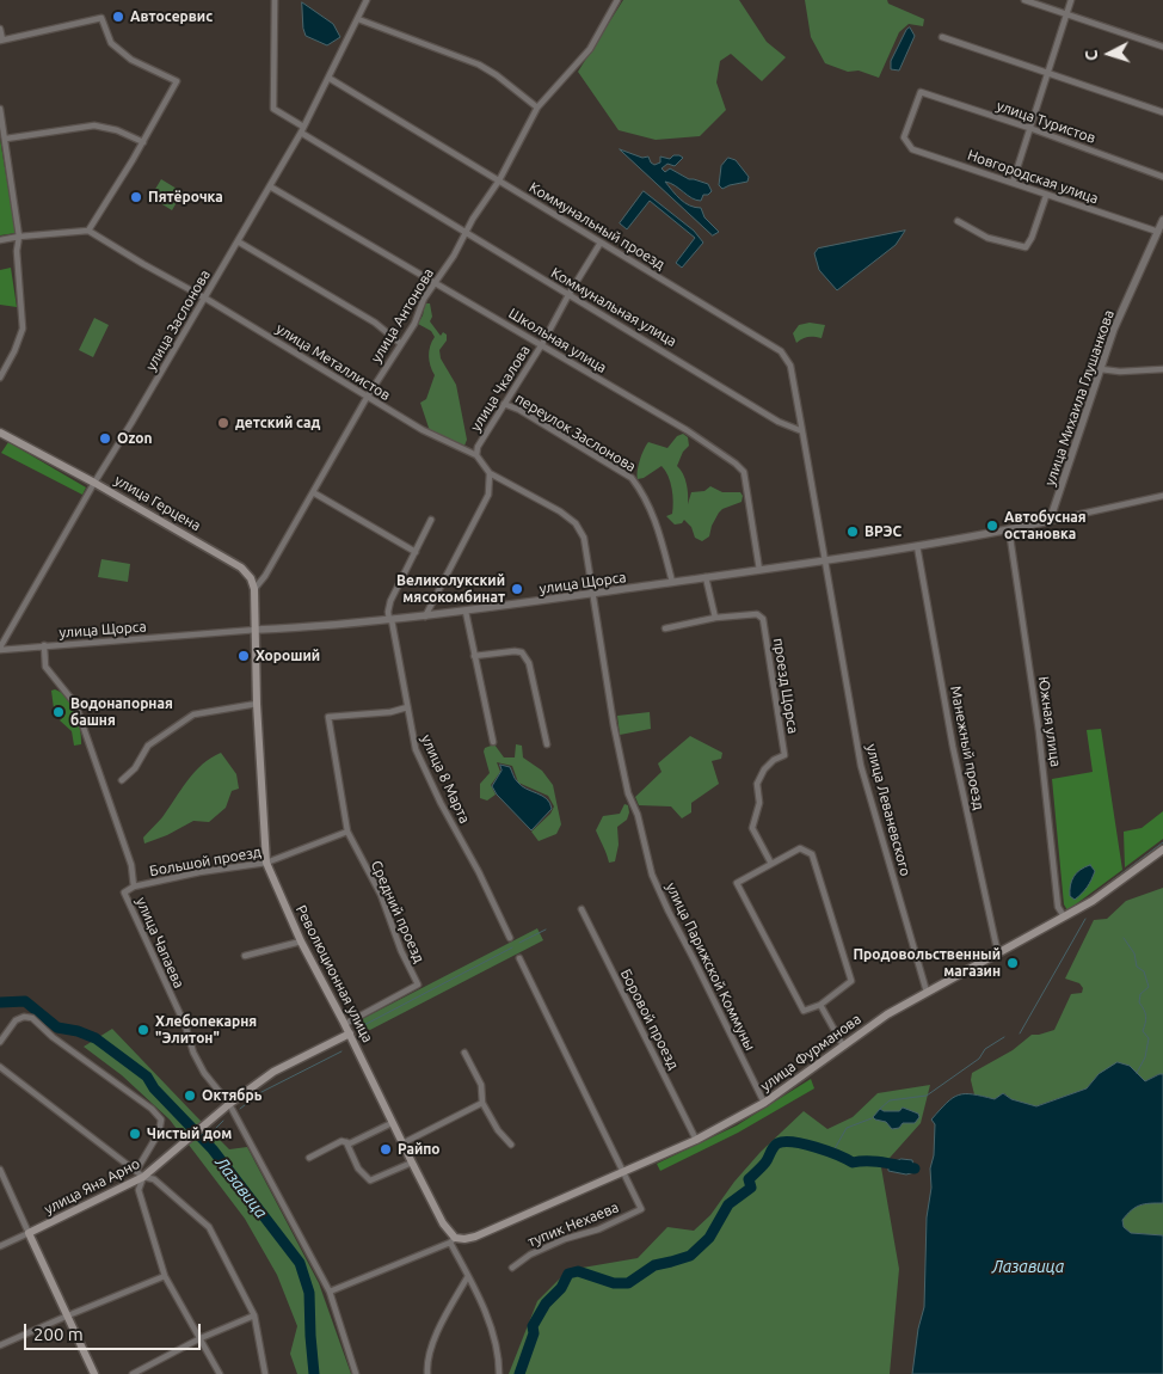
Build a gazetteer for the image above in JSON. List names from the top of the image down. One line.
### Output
{"streets":{"main road":["улица Герцена","Революционная улица","улица Фурманова","улица Яна Арно"],"street":["улица Туристов","Новгородская улица","Коммунальный проезд","Коммунальная улица","улица Антонова","улица Заслонова","Школьная улица","улица Металлистов","улица Чкалова","улица Михаила Глушанкова","переулок Заслонова","улица Щорса","проезд Щорса","Южная улица","Манежный проезд","улица 8 Марта","улица Леваневского","Большой проезд","Средний проезд","улица Чапаева","улица Парижской Коммуны","Боровой проезд","тупик Нехаева"]},"crossings":[["улица Туристов","Новгородская улица"],["Новгородская улица","улица Михаила Глушанкова"],["Коммунальный проезд","Коммунальная улица"],["Коммунальный проезд","улица Антонова"],["Коммунальный проезд","улица Заслонова"],["Коммунальный проезд","улица Чкалова"],["Коммунальная улица","улица Антонова"],["Коммунальная улица","улица Заслонова"],["Коммунальная улица","улица Чкалова"],["улица Антонова","Школьная улица"],["улица Антонова","улица Металлистов"],["улица Антонова","улица Герцена"],["улица Заслонова","Школьная улица"],["улица Заслонова","улица Металлистов"],["улица Заслонова","улица Герцена"],["улица Заслонова","улица Щорса"],["Школьная улица","улица Чкалова"],["Школьная улица","улица Щорса"],["улица Металлистов","улица Чкалова"],["улица Металлистов","улица Щорса"],["улица Металлистов","улица Парижской Коммуны"],["улица Чкалова","переулок Заслонова"],["улица Михаила Глушанкова","улица Щорса"],["переулок Заслонова","улица Щорса"],["улица Щорса","Южная улица"],["улица Щорса","Манежный проезд"],["улица Щорса","улица 8 Марта"],["улица Щорса","улица Леваневского"],["улица Щорса","улица Чапаева"],["улица Щорса","улица Парижской Коммуны"],["улица Щорса","Революционная улица"],["Южная улица","улица Фурманова"],["Манежный проезд","улица Фурманова"],["улица 8 Марта","Средний проезд"],["улица Леваневского","улица Фурманова"],["Большой проезд","Средний проезд"],["Большой проезд","улица Чапаева"],["Большой проезд","Революционная улица"],["Средний проезд","Революционная улица"],["улица Чапаева","улица Фурманова"],["улица Чапаева","улица Яна Арно"],["улица Парижской Коммуны","улица Фурманова"],["Революционная улица","улица Фурманова"],["Революционная улица","улица Яна Арно"],["Боровой проезд","улица Фурманова"],["улица Фурманова","тупик Нехаева"]],"water":["Лазавица"],"places":["Автосервис","Пятёрочка","детский сад","Ozon","Автобусная остановка","ВРЭС","Великолукский мясокомбинат","Хороший","Водонапорная башня","Продовольственный магазин","Хлебопекарня \"Элитон\"","Октябрь","Чистый дом","Райпо"],"scale_bar":"200 m","north":"left"}
